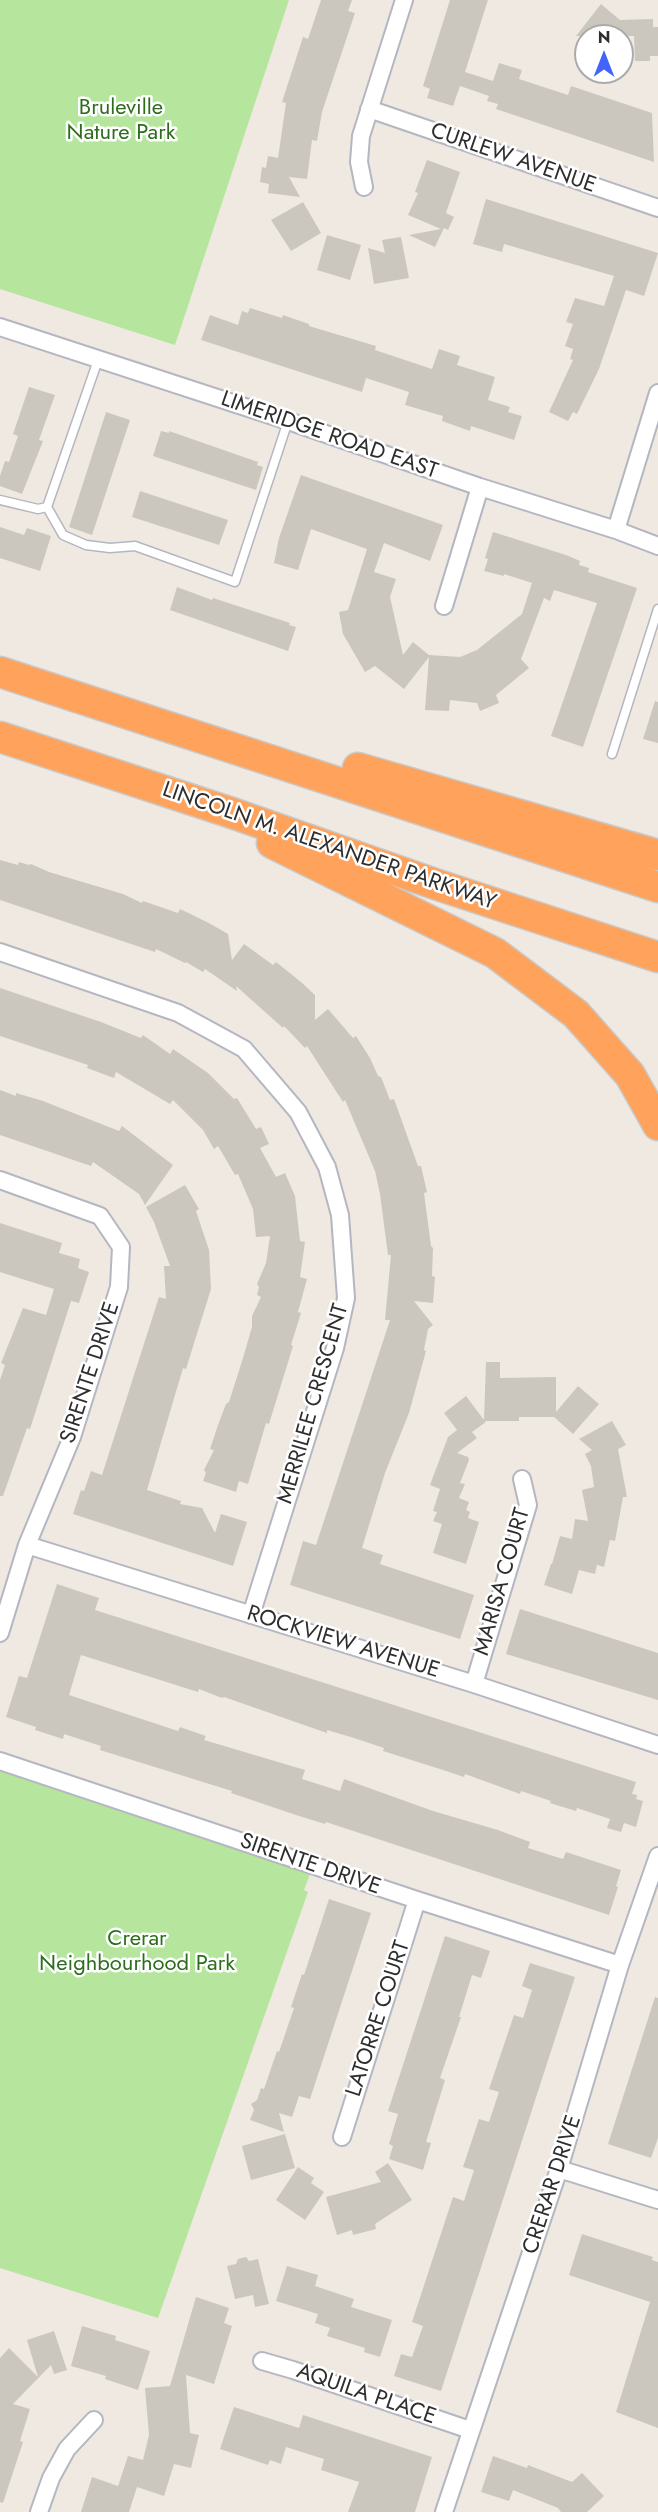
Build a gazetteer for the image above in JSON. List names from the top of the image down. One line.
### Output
{"streets":{"highway":["LINCOLN M. ALEXANDER PARKWAY"],"street":["CURLEW AVENUE","LIMERIDGE ROAD EAST","SIRENTE DRIVE","MERRILEE CRESCENT","MARISA COURT","ROCKVIEW AVENUE","LATORRE COURT","CRERAR DRIVE","AQUILA PLACE"]},"crossings":[["SIRENTE DRIVE","ROCKVIEW AVENUE"],["SIRENTE DRIVE","LATORRE COURT"],["SIRENTE DRIVE","CRERAR DRIVE"],["MERRILEE CRESCENT","ROCKVIEW AVENUE"],["MARISA COURT","ROCKVIEW AVENUE"],["CRERAR DRIVE","AQUILA PLACE"]],"parks":["Bruleville Nature Park","Crerar Neighbourhood Park"],"north":"top"}
